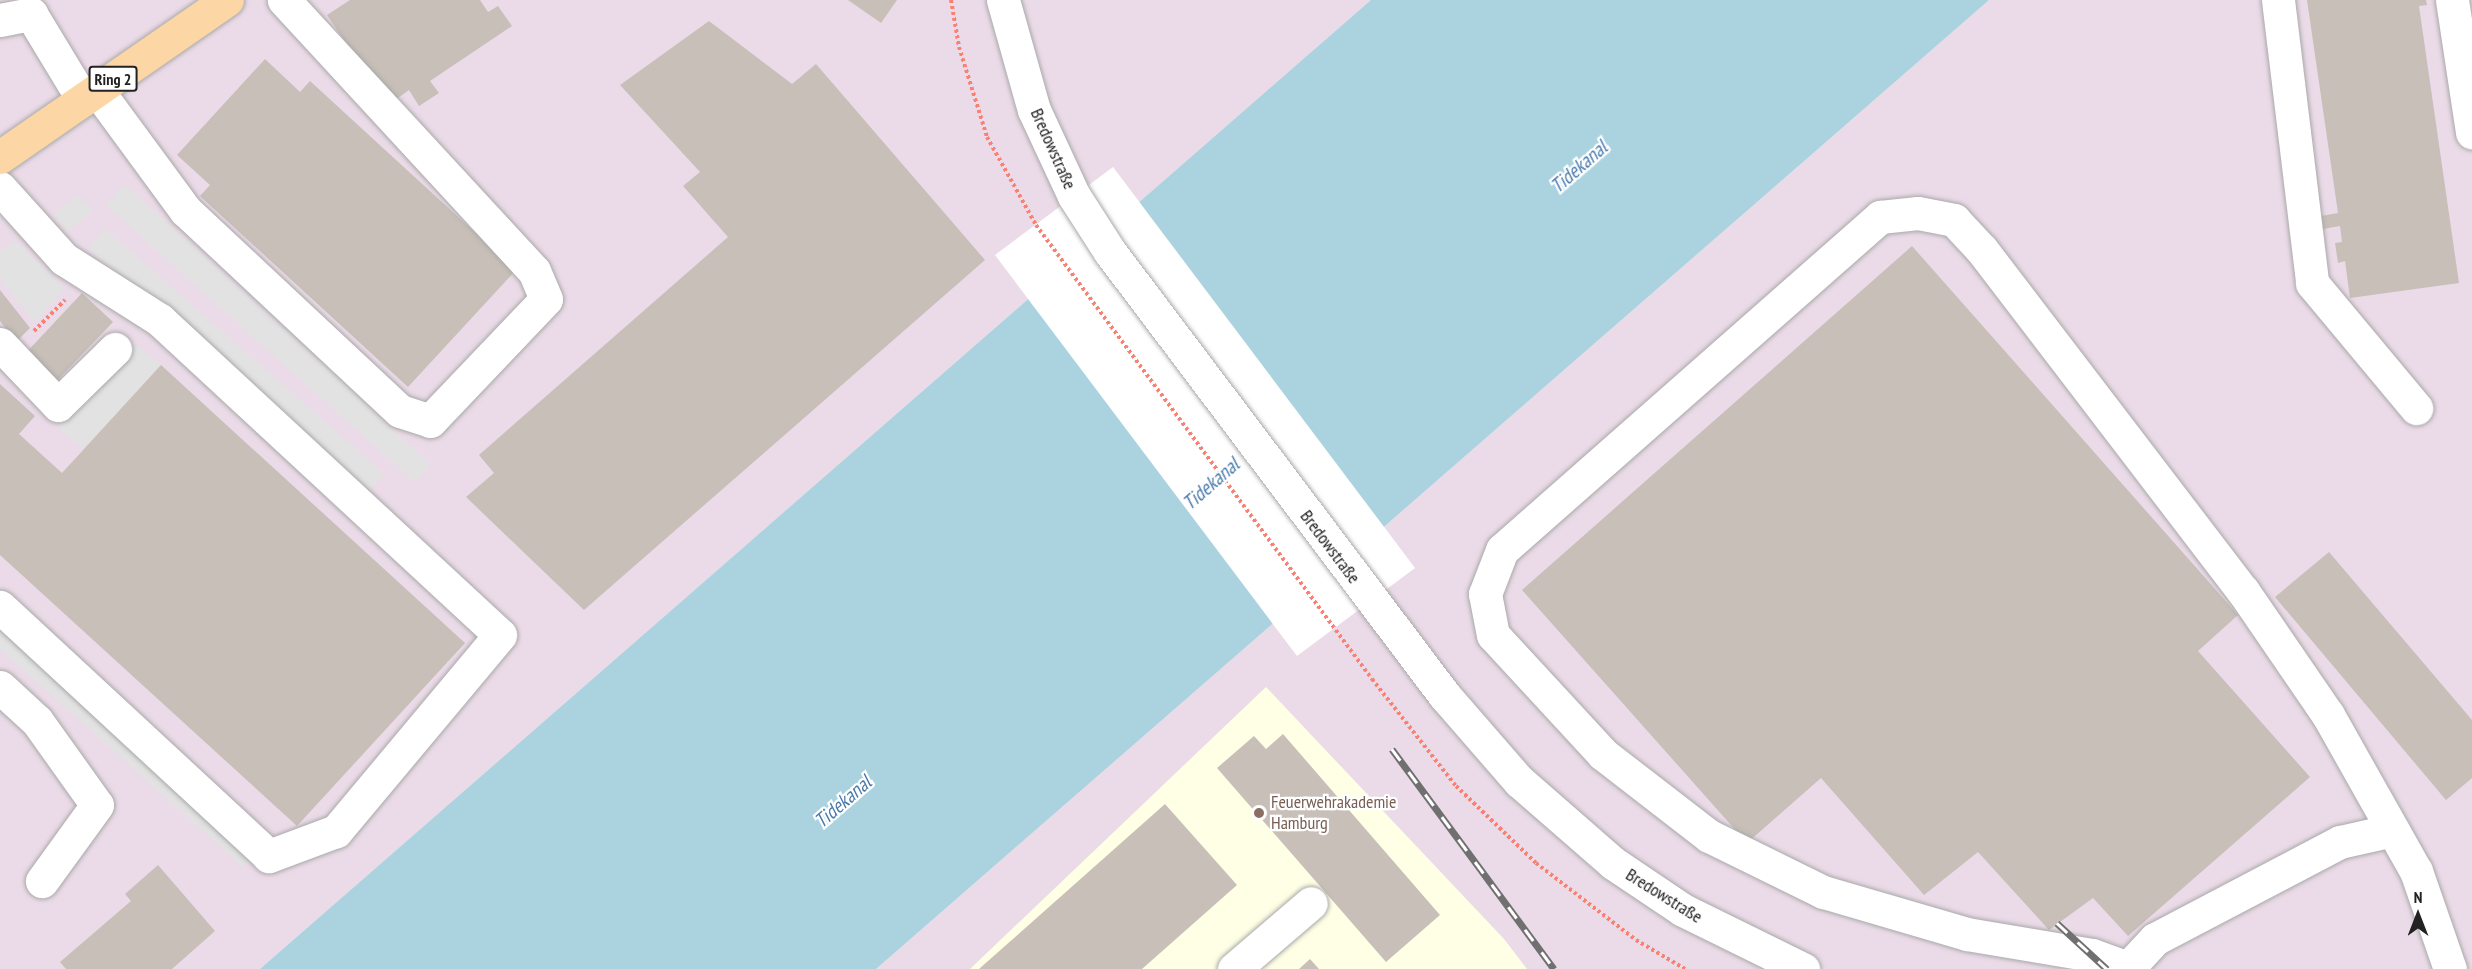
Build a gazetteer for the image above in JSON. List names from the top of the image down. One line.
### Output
{"streets":{"main road":["Ring 2"],"street":["Bredowstraße"]},"water":["Tidekanal"],"places":["Feuerwehrakademie Hamburg"],"north":"top"}
